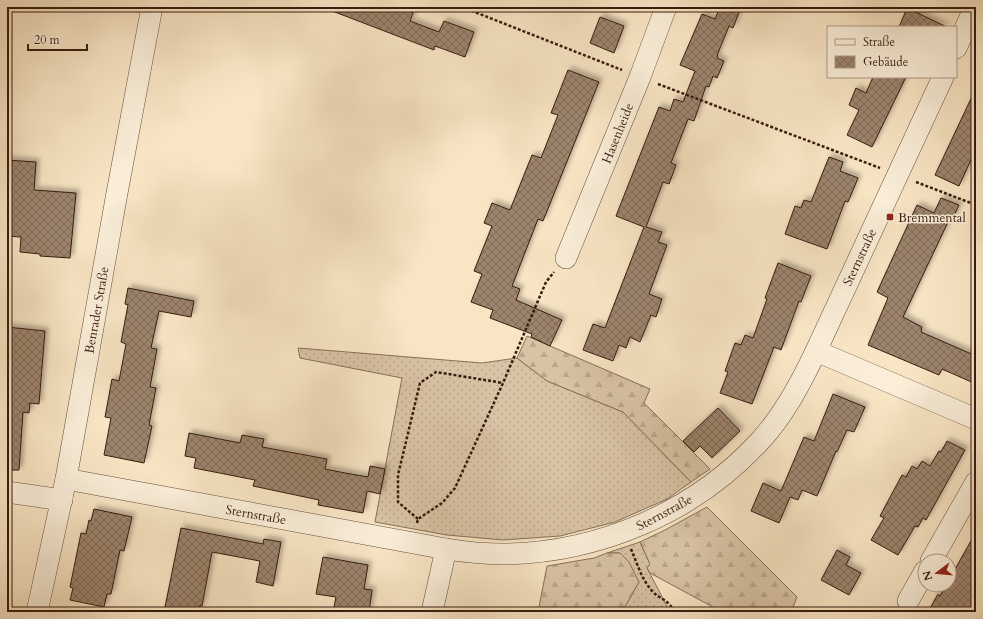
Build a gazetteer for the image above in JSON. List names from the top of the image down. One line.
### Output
{"streets":{"street":["Hasenheide","Sternstraße","Benrader Straße"]},"crossings":[["Sternstraße","Benrader Straße"]],"places":{"transit":["Bremmental"]},"legend":["Straße","Gebäude"],"scale_bar":"20 m","north":"left"}
